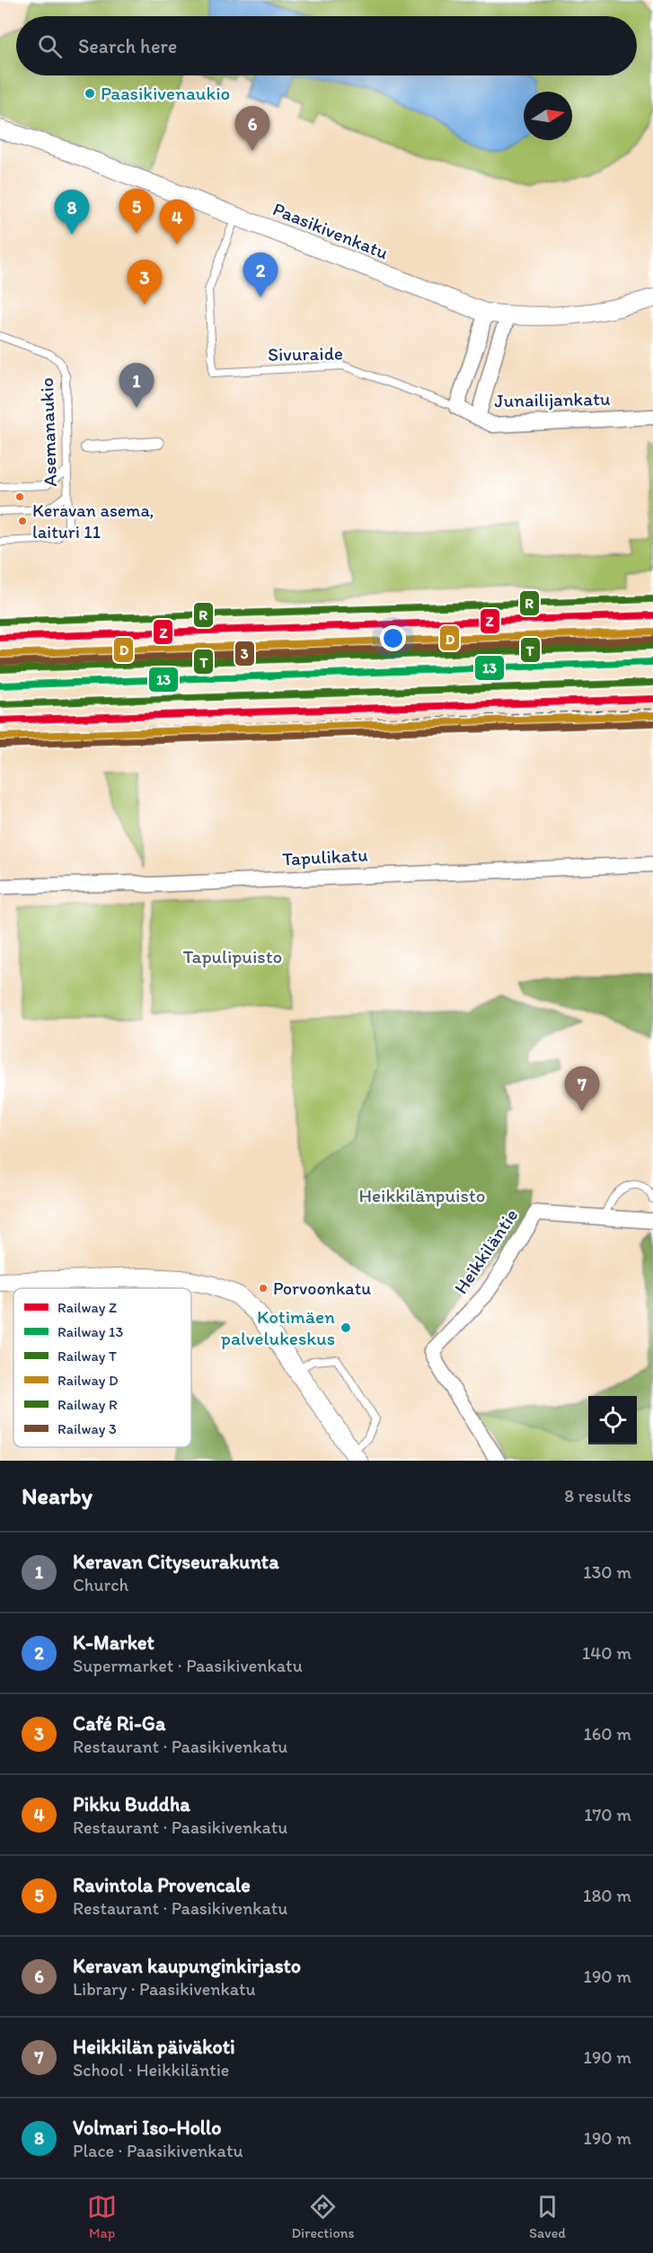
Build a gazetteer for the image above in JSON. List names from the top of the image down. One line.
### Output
{"streets":{"street":["Paasikivenkatu","Junailijankatu","Tapulikatu","Heikkiläntie"],"lane":["Sivuraide","Asemanaukio"]},"crossings":[["Paasikivenkatu","Sivuraide"],["Sivuraide","Junailijankatu"]],"parks":["Tapulipuisto","Heikkilänpuisto"],"places":["Paasikivenaukio","Keravan asema, laituri 11","Porvoonkatu","Kotimäen palvelukeskus"],"lines":["rail line R","rail line Z","rail line D","rail line 3","rail line T","rail line 13"],"legend":["Railway Z","Railway 13","Railway T","Railway D","Railway R","Railway 3"],"north":"right","page":{"search":"Search here","pins":["6","5","8","4","2","3","1","7"],"heading":["Nearby","8 results"],"list":[{"mark":"1","name":"Keravan Cityseurakunta","note":"Church","value":"130 m"},{"mark":"2","name":"K-Market","note":"Supermarket · Paasikivenkatu","value":"140 m"},{"mark":"3","name":"Café Ri-Ga","note":"Restaurant · Paasikivenkatu","value":"160 m"},{"mark":"4","name":"Pikku Buddha","note":"Restaurant · Paasikivenkatu","value":"170 m"},{"mark":"5","name":"Ravintola Provencale","note":"Restaurant · Paasikivenkatu","value":"180 m"},{"mark":"6","name":"Keravan kaupunginkirjasto","note":"Library · Paasikivenkatu","value":"190 m"},{"mark":"7","name":"Heikkilän päiväkoti","note":"School · Heikkiläntie","value":"190 m"},{"mark":"8","name":"Volmari Iso-Hollo","note":"Place · Paasikivenkatu","value":"190 m"}],"nav":["Map","Directions","Saved"]}}
